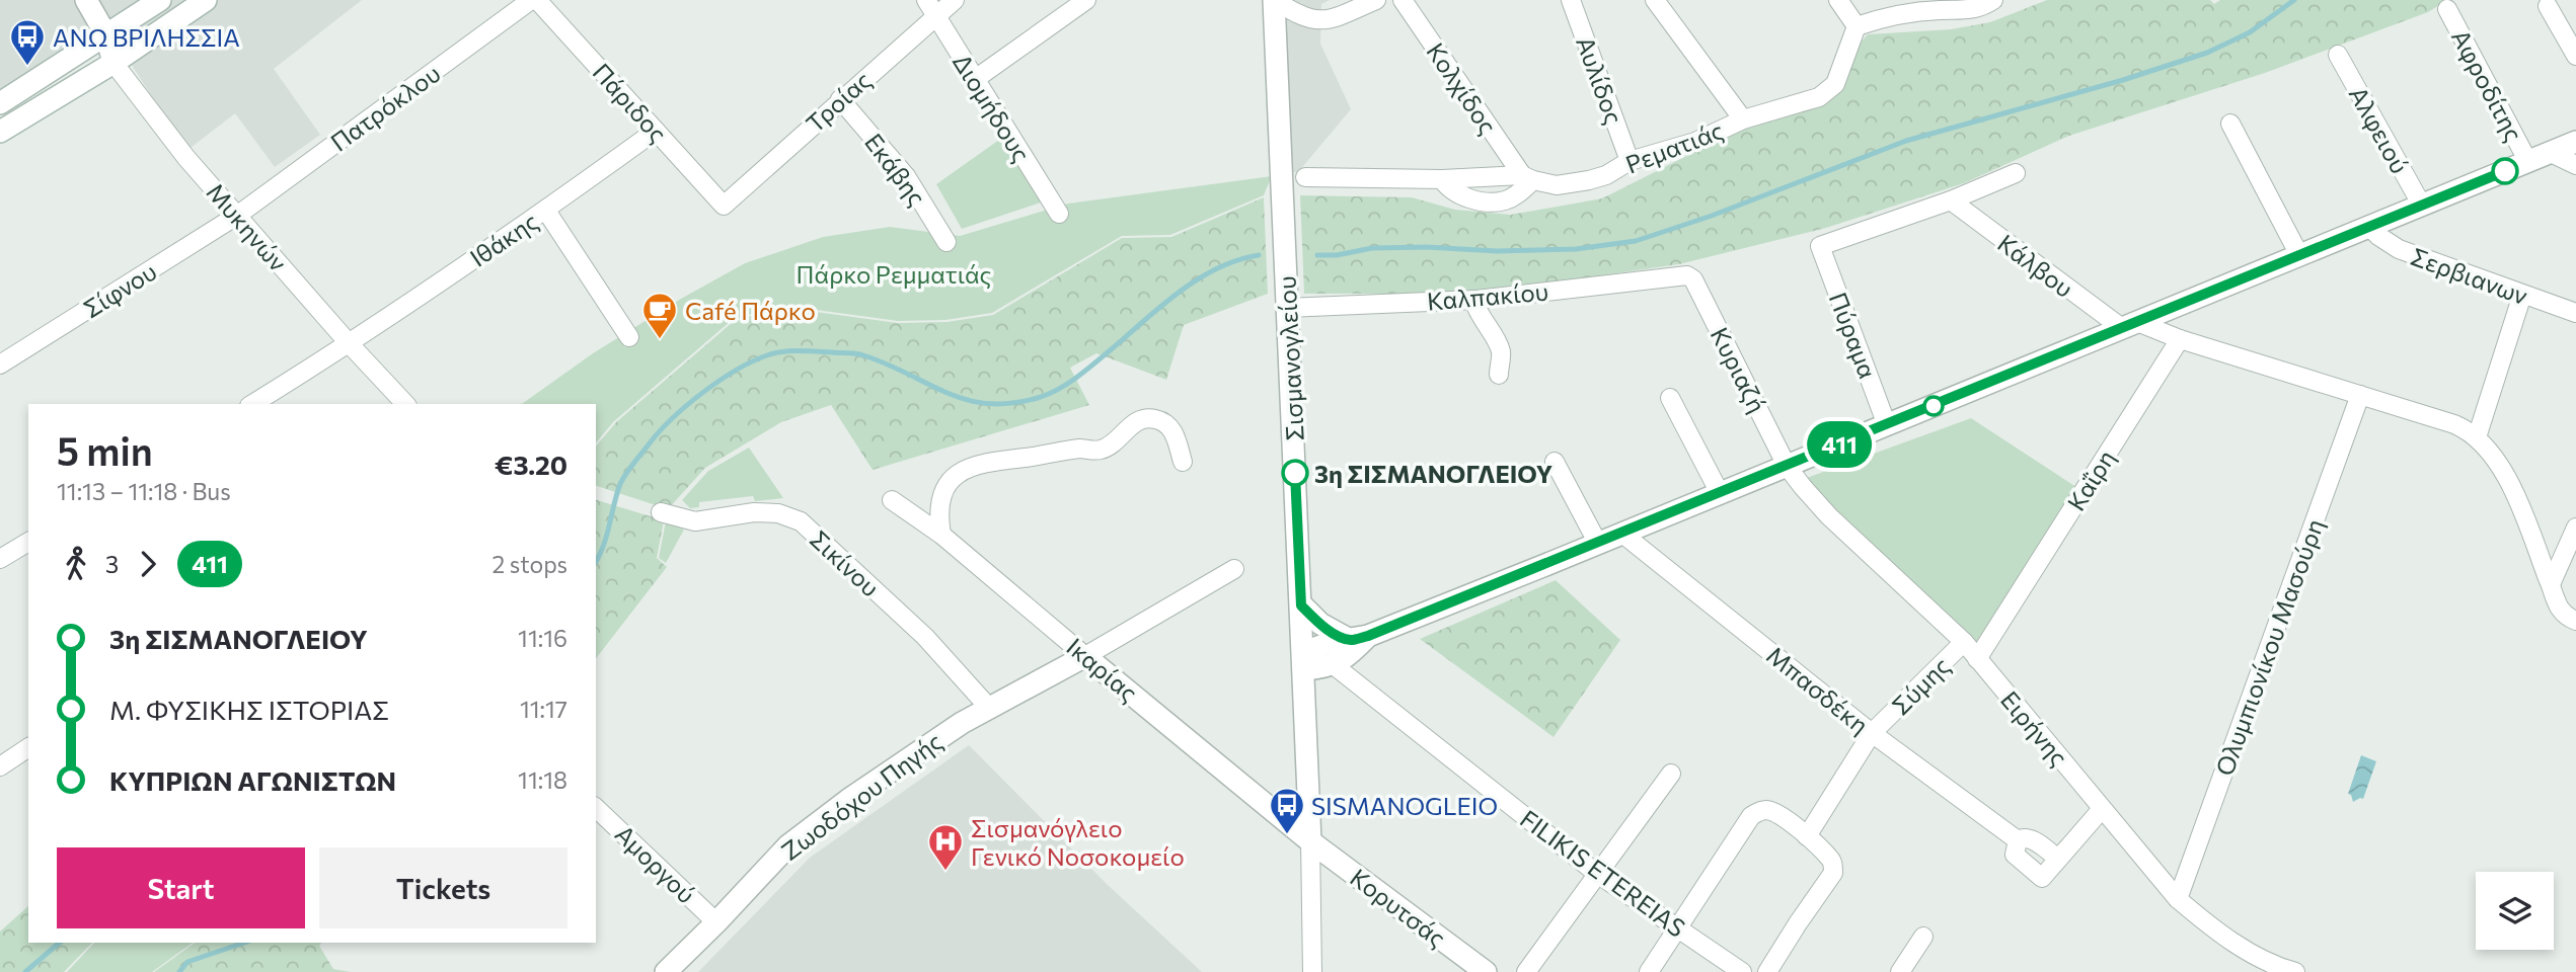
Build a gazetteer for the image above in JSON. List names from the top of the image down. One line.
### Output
{"streets":{"street":["Αυλίδος","Αφροδίτης","Κολχίδος","Τροίας","Πάριδος","Πατρόκλου","Διομήδους","Αλφειού","Ρεματιάς","Εκάβης","Μυκηνών","Ιθάκης","Κάλβου","Σερβιανων","Σίφνου","Καλπακίου","Πύραμα","Σισμανογλείου","Κυριαζή","Καΐρη","Σικίνου","Ολυμπιονίκου Μασούρη","Ικαρίας","Σύμης","Μπασδέκη","Ειρήνης","Ζωοδόχου Πηγής","Αμοργού","FILIKIS ETEREIAS","Κορυτσάς"]},"crossings":[["Αυλίδος","Ρεματιάς"],["Κολχίδος","Ρεματιάς"],["Τροίας","Πάριδος"],["Τροίας","Διομήδους"],["Τροίας","Εκάβης"],["Πάριδος","Ιθάκης"],["Πατρόκλου","Μυκηνών"],["Πατρόκλου","Σίφνου"],["Μυκηνών","Ιθάκης"],["Μυκηνών","Σίφνου"],["Κάλβου","Πύραμα"],["Καλπακίου","Σισμανογλείου"],["Καλπακίου","Κυριαζή"],["Σισμανογλείου","Ικαρίας"],["Σισμανογλείου","Κορυτσάς"],["Κυριαζή","Ειρήνης"],["Καΐρη","Ειρήνης"],["Σικίνου","Ζωοδόχου Πηγής"],["Ολυμπιονίκου Μασούρη","Ειρήνης"],["Ικαρίας","Ζωοδόχου Πηγής"],["Ικαρίας","Κορυτσάς"],["Σύμης","Μπασδέκη"],["Σύμης","Ειρήνης"],["Ζωοδόχου Πηγής","Αμοργού"]],"parks":["Πάρκο Ρεμματιάς"],"places":{"bus stop":["ΑΝΩ ΒΡΙΛΗΣΣΙΑ","SISMANOGLEIO"],"cafe":["Café Πάρκο"],"other":["3η ΣΙΣΜΑΝΟΓΛΕΙΟΥ"],"hospital":["Σισμανόγλειο Γενικό Νοσοκομείο"]},"lines":["bus line 411"],"page":{"on_map":"411","heading":["5 min","11:13 – 11:18 · Bus","€3.20"],"legs":["3","411","2 stops"],"list":[{"name":"3η ΣΙΣΜΑΝΟΓΛΕΙΟΥ","value":"11:16"},{"name":"Μ. ΦΥΣΙΚΗΣ ΙΣΤΟΡΙΑΣ","value":"11:17"},{"name":"ΚΥΠΡΙΩΝ ΑΓΩΝΙΣΤΩΝ","value":"11:18"}],"buttons":["Start","Tickets"]}}
